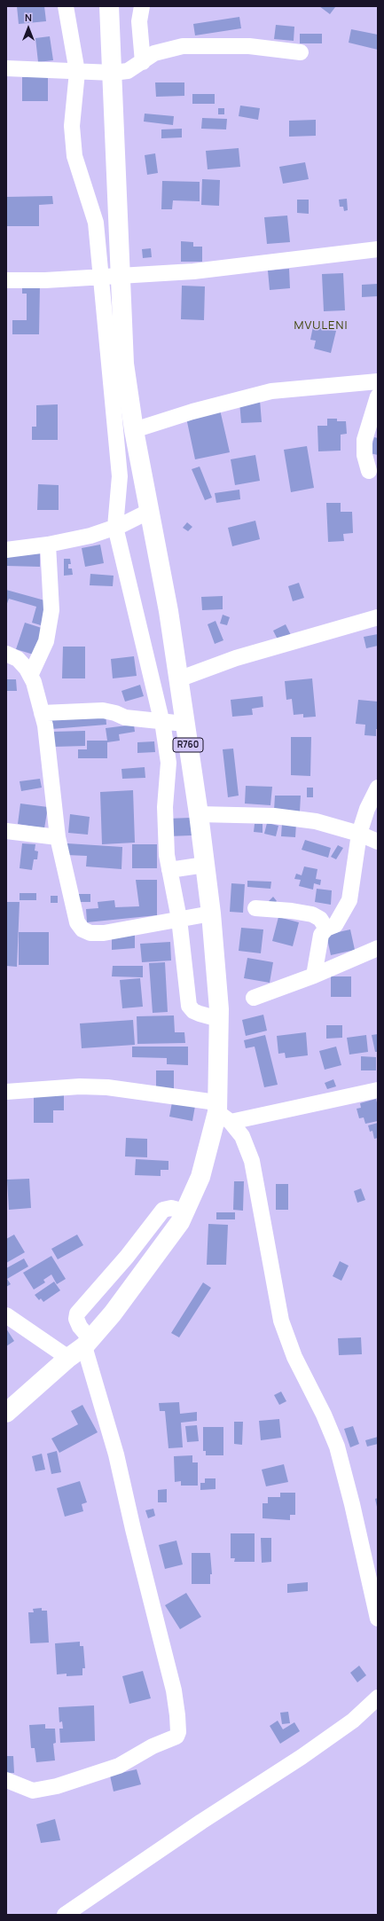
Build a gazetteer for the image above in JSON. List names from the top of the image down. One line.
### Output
{"streets":{"main road":["R760"]},"districts":["MVULENI"],"north":"top"}
